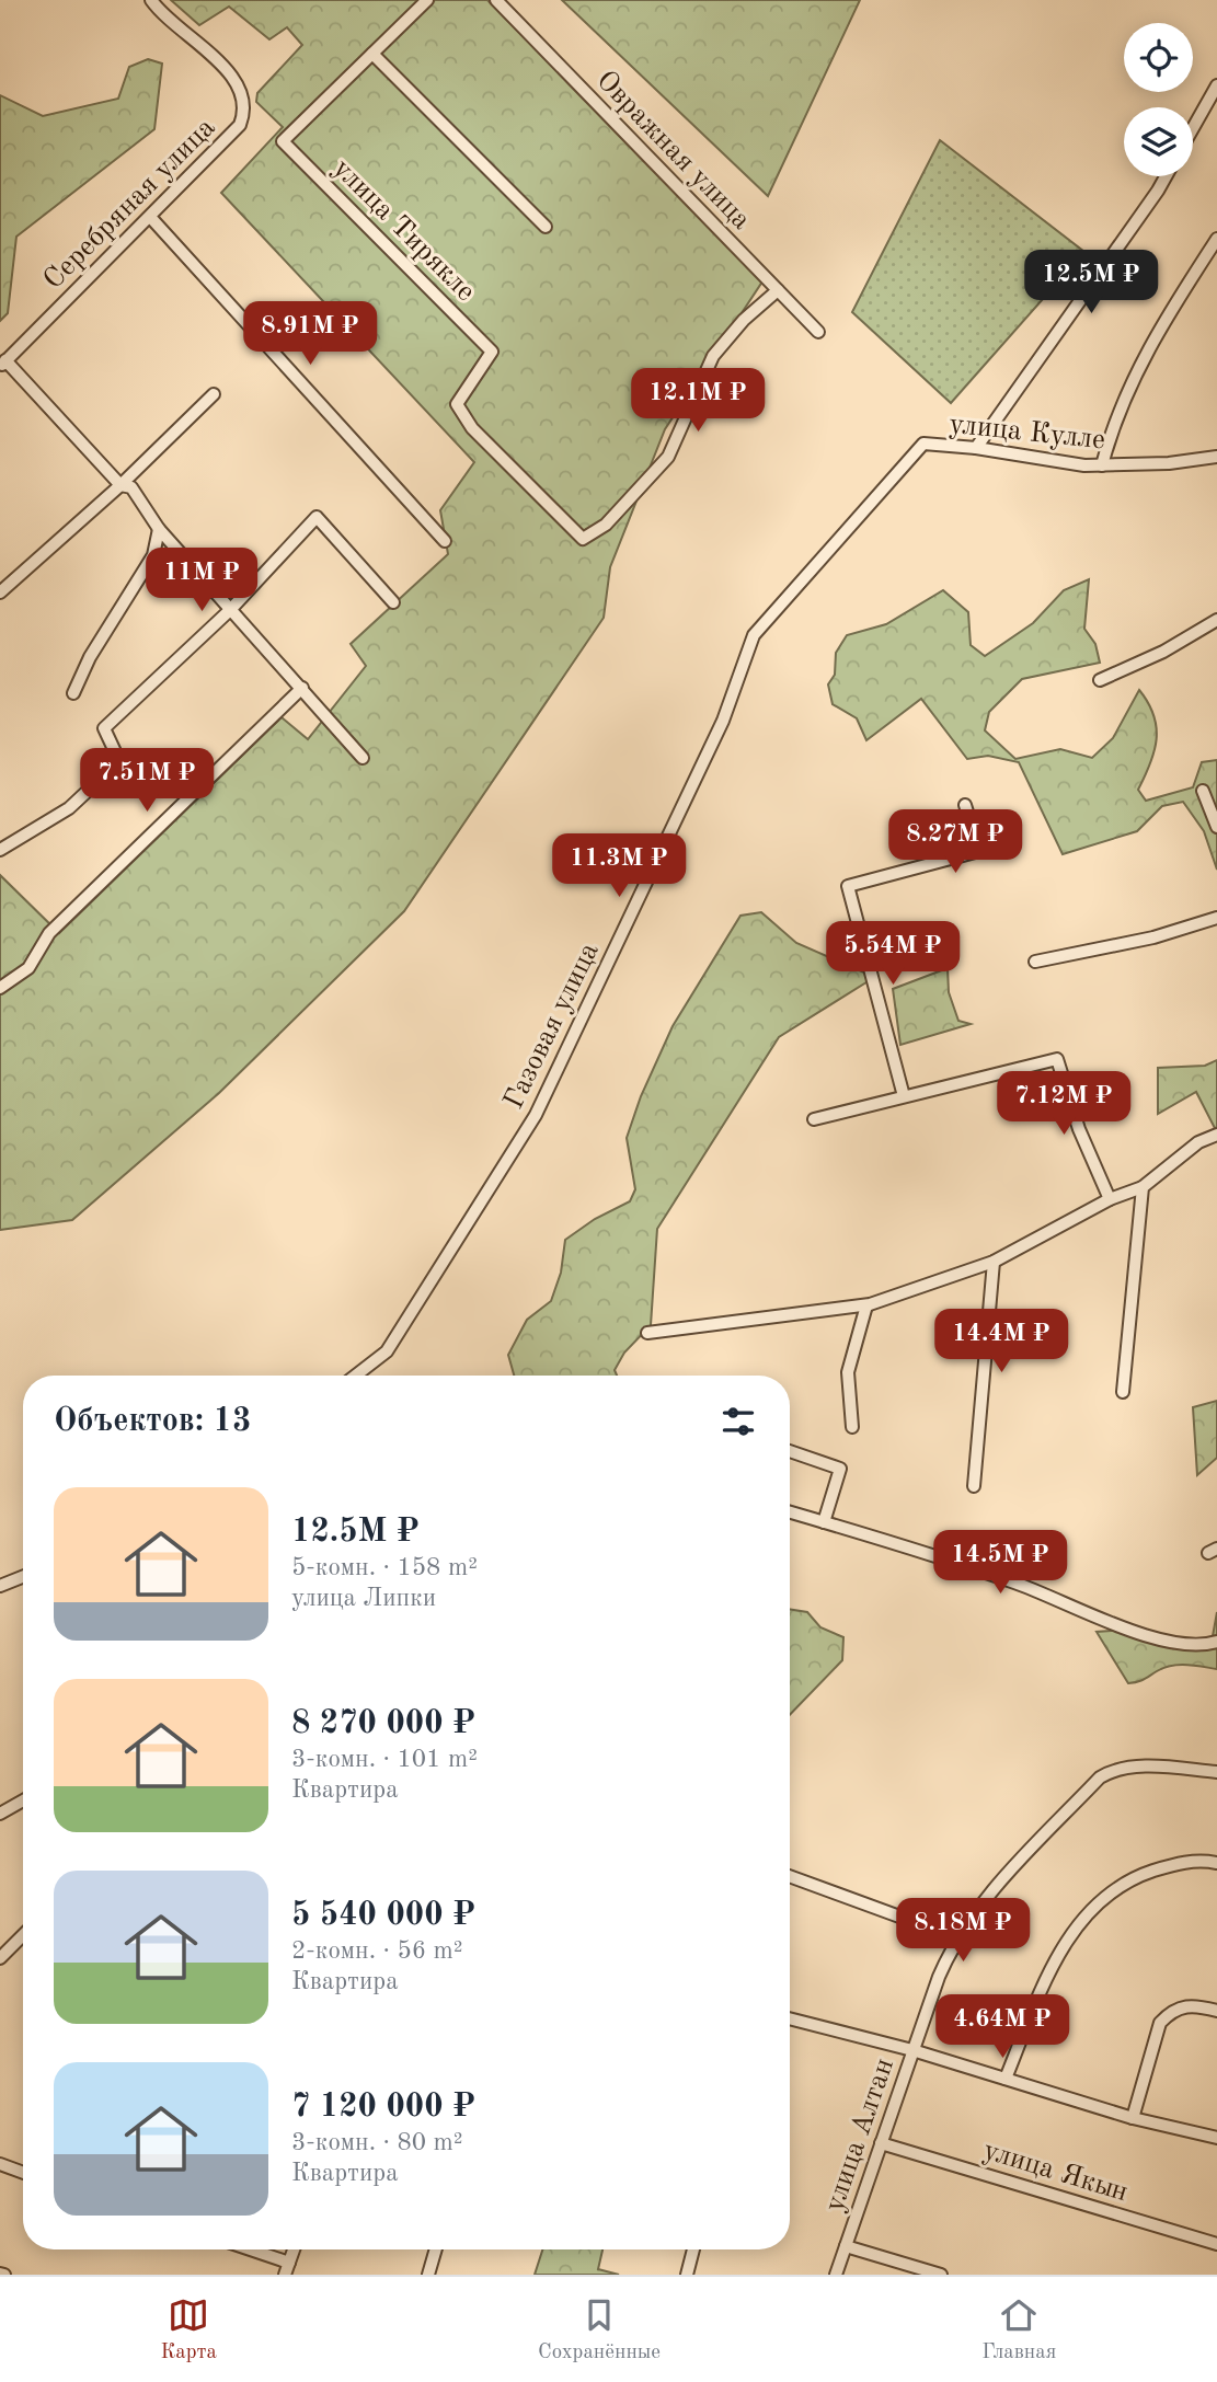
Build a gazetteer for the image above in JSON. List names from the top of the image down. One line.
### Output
{"streets":{"street":["Овражная улица","Серебряная улица","улица Тирякле","улица Кулле","Газовая улица","улица Алтан","улица Якын"]},"crossings":[["Овражная улица","улица Тирякле"],["улица Кулле","Газовая улица"],["улица Алтан","улица Якын"]],"page":{"price":["12.5M ₽","8.91M ₽","12.1M ₽","11M ₽","7.51M ₽","8.27M ₽","11.3M ₽","5.54M ₽","7.12M ₽","14.4M ₽","14.5M ₽","8.18M ₽","4.64M ₽"],"heading":"Объектов: 13","list":[{"name":"12.5M ₽","note":"5-комн. · 158 m² · улица Липки"},{"name":"8 270 000 ₽","note":"3-комн. · 101 m² · Квартира"},{"name":"5 540 000 ₽","note":"2-комн. · 56 m² · Квартира"},{"name":"7 120 000 ₽","note":"3-комн. · 80 m² · Квартира"}],"tabs":["Карта","Сохранённые","Главная"]}}
